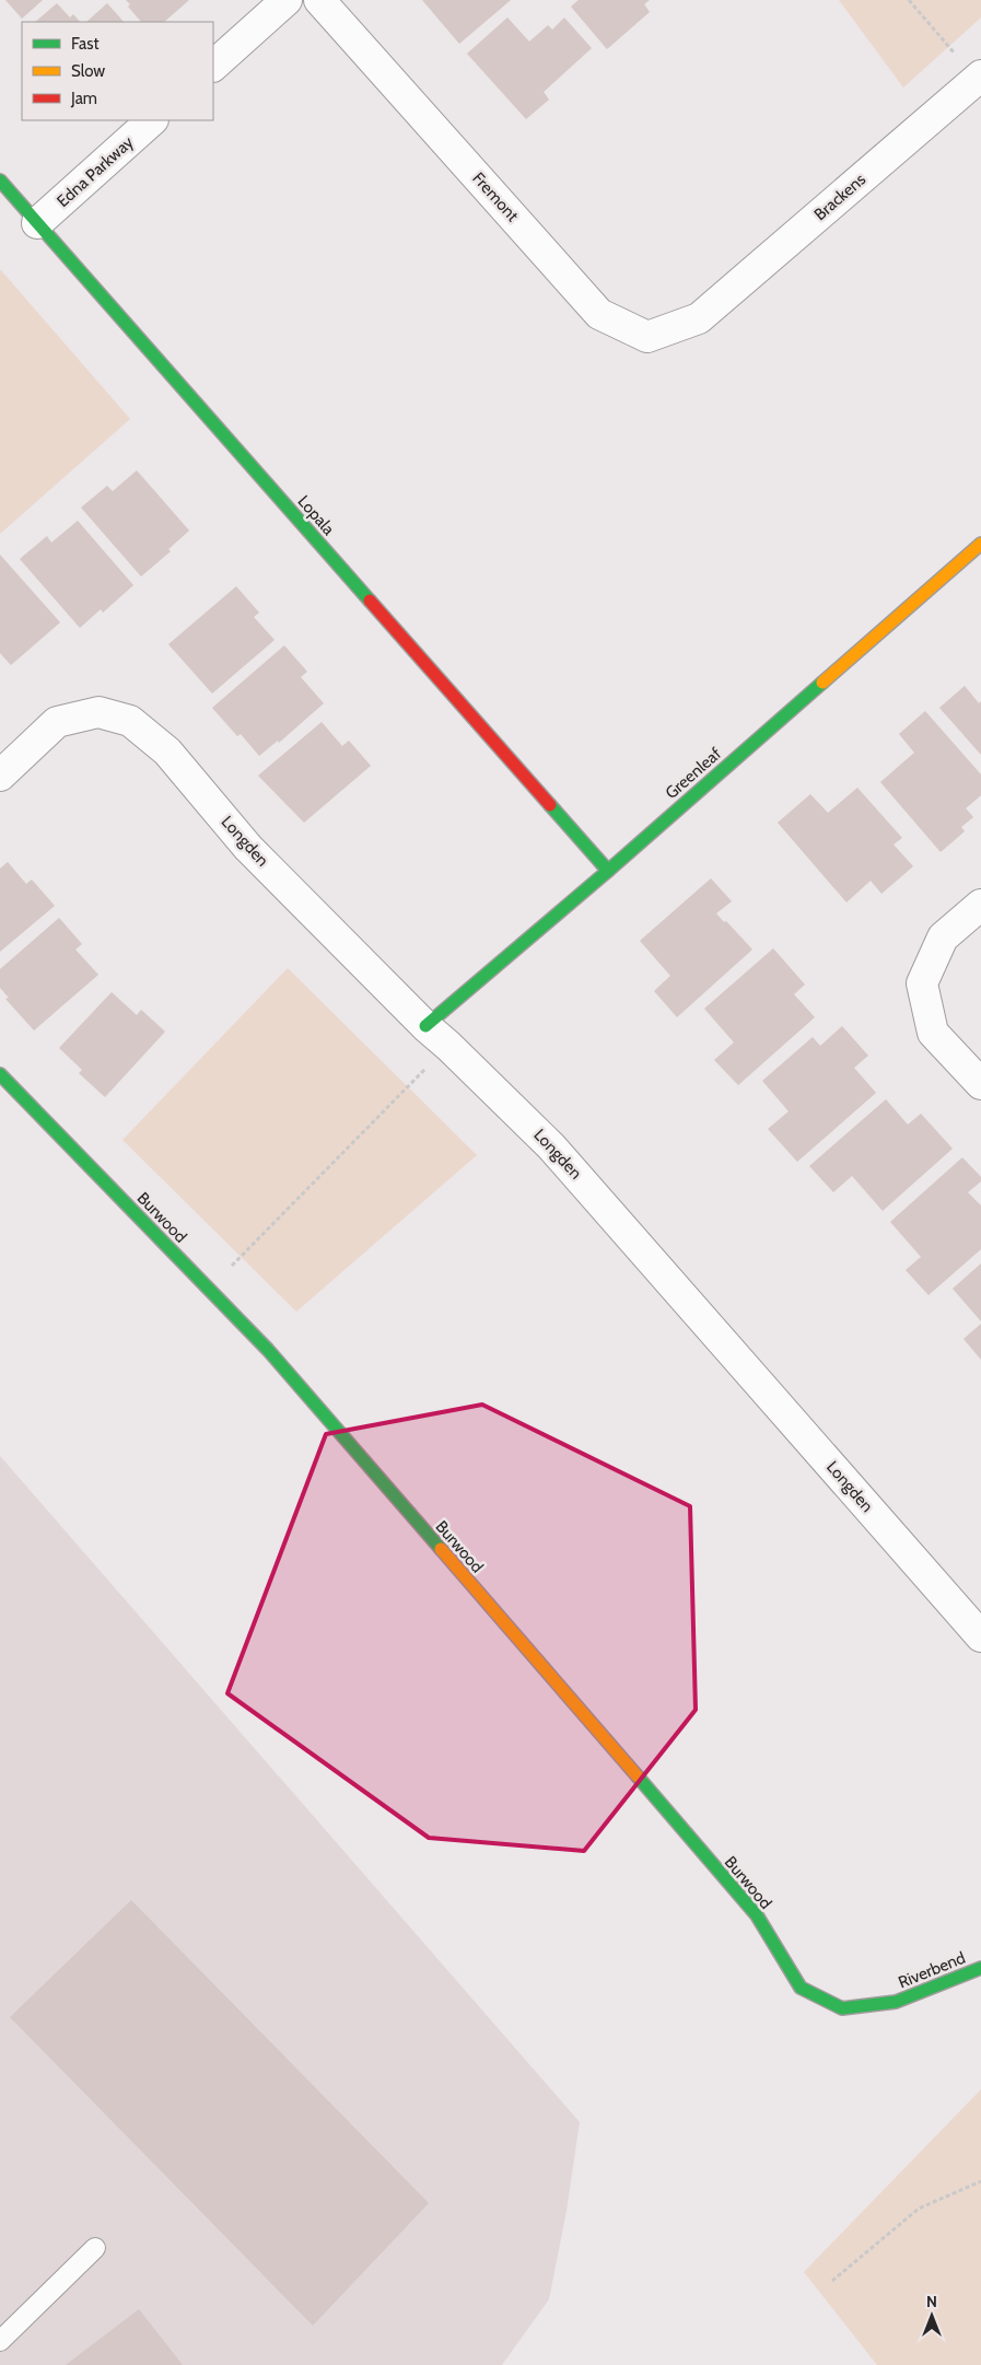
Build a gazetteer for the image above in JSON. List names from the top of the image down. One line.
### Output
{"streets":{"street":["Edna Parkway","Fremont","Brackens","Lopala","Greenleaf","Longden","Burwood","Riverbend"]},"crossings":[["Edna Parkway","Lopala"],["Fremont","Brackens"],["Lopala","Greenleaf"],["Greenleaf","Longden"],["Burwood","Riverbend"]],"legend":["Fast","Slow","Jam"],"north":"top"}
